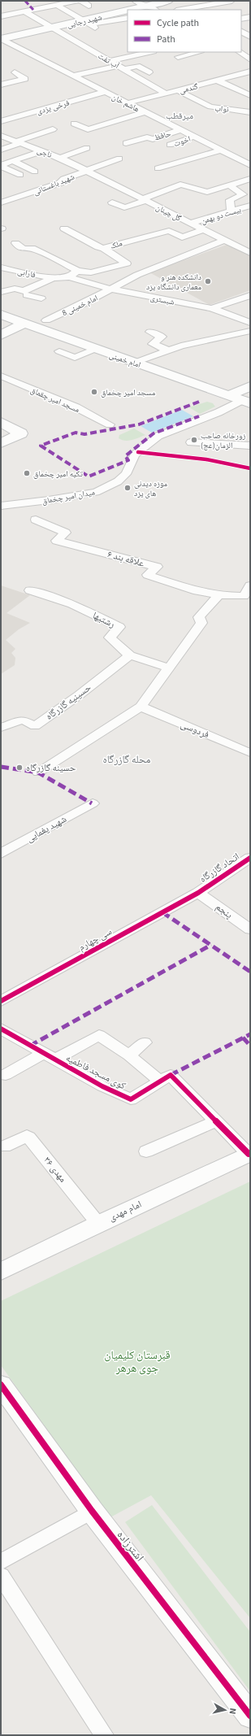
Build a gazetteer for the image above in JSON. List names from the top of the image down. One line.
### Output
{"streets":{"main road":["شهید رجایی","امام خمینی","امام مهدی","اشترزاده"],"street":["آب تفت","گندمی","هاشم خان","فرخی یزدی","نواب","حافظ","اخوت","ناجی","شهید باغستانی","گل چینان","بیست دو بهمن","ملک","فارابی","شبستری","امام خمینی 8","مسجد امیر چقماق","میدان امیر چخماق","علاقه بند ۶","رشتیها","حسینیه گازرگاه","فردوسی","شهید یغمایی","اتحاد گازرگاه","پنجم","سی چهارم","کوی مسجد فاطمیه","مهدی ۳۶"]},"crossings":[["شهید رجایی","آب تفت"],["شهید رجایی","هاشم خان"],["آب تفت","گندمی"],["گندمی","هاشم خان"],["گندمی","نواب"],["هاشم خان","فرخی یزدی"],["هاشم خان","حافظ"],["هاشم خان","اخوت"],["ناجی","شهید باغستانی"],["ناجی","گل چینان"],["شهید باغستانی","گل چینان"],["گل چینان","بیست دو بهمن"],["گل چینان","ملک"],["گل چینان","امام خمینی 8"],["فارابی","شبستری"],["شبستری","امام خمینی 8"],["امام خمینی","میدان امیر چخماق"],["رشتیها","حسینیه گازرگاه"],["اتحاد گازرگاه","پنجم"],["اتحاد گازرگاه","سی چهارم"],["پنجم","سی چهارم"],["کوی مسجد فاطمیه","امام مهدی"],["مهدی ۳۶","امام مهدی"]],"districts":["میرقطب","محله گازرگاه"],"parks":["قبرستان کلیمیان جوی هرهر"],"places":["دانشکده هنر و معماری دانشگاه یزد","مسجد امیر چخماق","زورخانه صاحب الزمان(عج)","تکیه امیر چخماق","موزه دیدنی های یزد","حسینه گازرگاه"],"legend":["Cycle path","Path"],"north":"right"}
